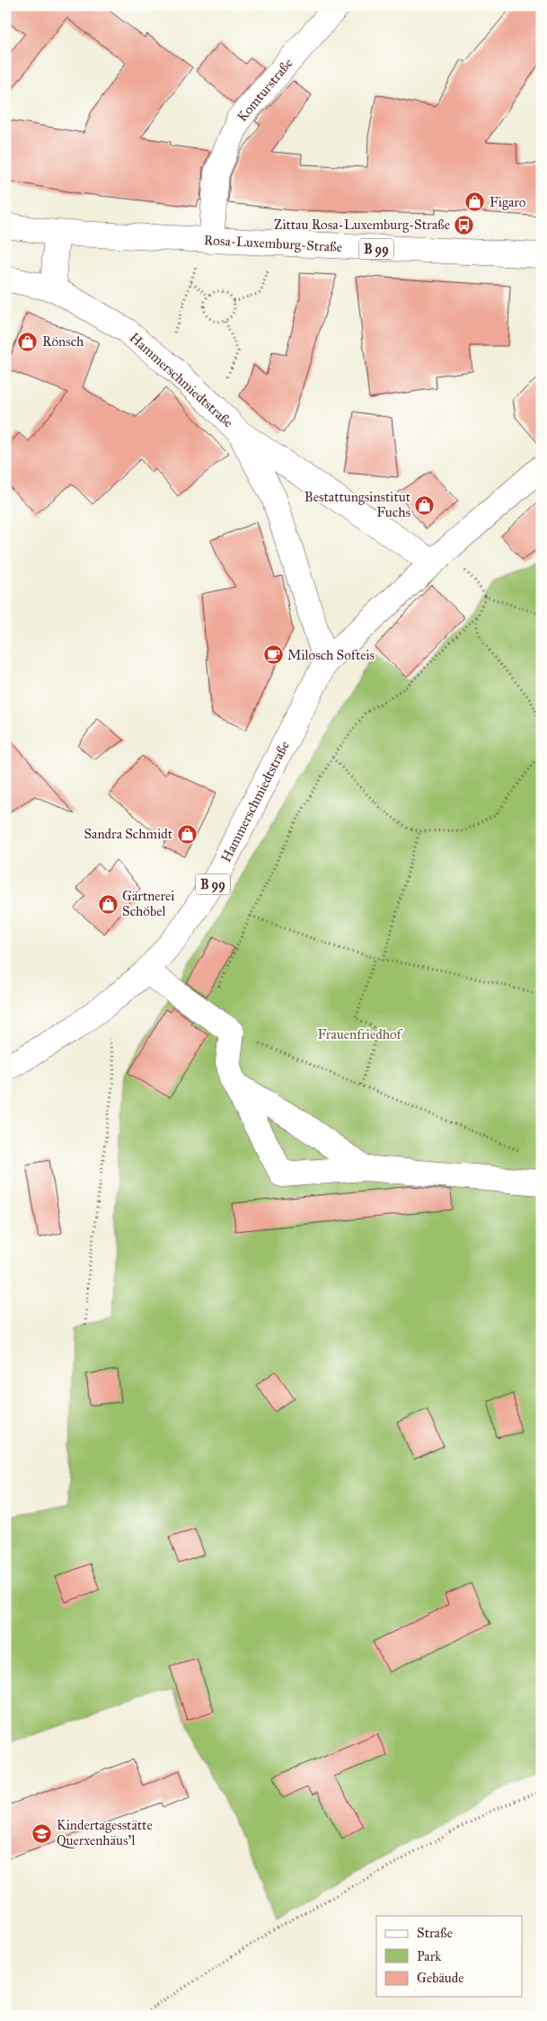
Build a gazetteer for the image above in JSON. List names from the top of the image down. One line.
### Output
{"streets":{"main road":["Komturstraße","Rosa-Luxemburg-Straße","B 99","Hammerschmiedtstraße"]},"crossings":[["Komturstraße","Rosa-Luxemburg-Straße"]],"parks":["Frauenfriedhof"],"places":{"shop":["Figaro","Rönsch","Bestattungsinstitut Fuchs","Sandra Schmidt","Gärtnerei Schöbel"],"bus stop":["Zittau Rosa-Luxemburg-Straße"],"cafe":["Milosch Softeis"],"school or university":["Kindertagesstätte Querxenhäus'l"]},"legend":["Straße","Park","Gebäude"]}
